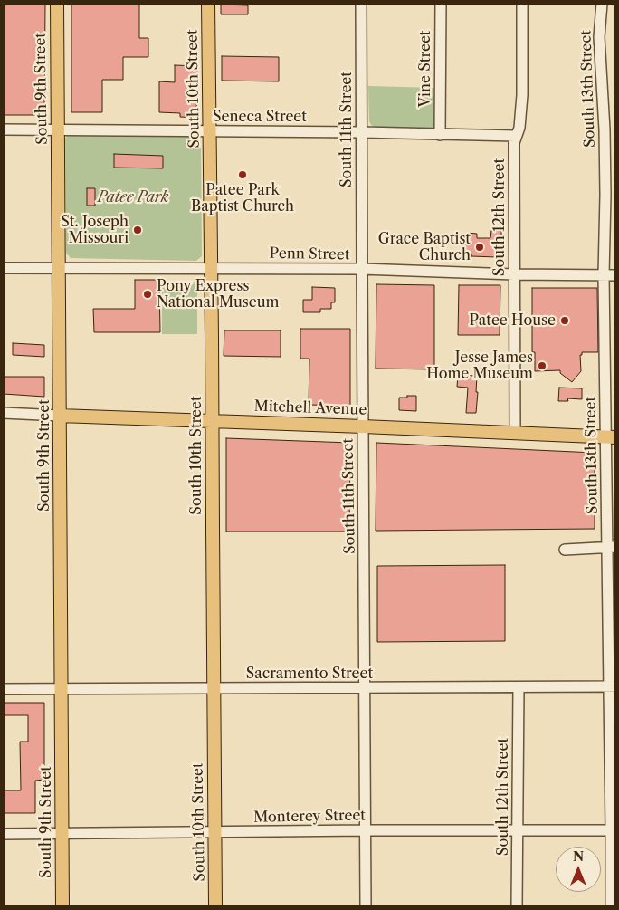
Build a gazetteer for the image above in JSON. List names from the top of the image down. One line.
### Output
{"streets":{"main road":["South 9th Street","South 10th Street","Mitchell Avenue"],"street":["Vine Street","South 13th Street","Seneca Street","South 11th Street","South 12th Street","Penn Street","Sacramento Street","Monterey Street"]},"crossings":[["Vine Street","Seneca Street"],["South 9th Street","Seneca Street"],["South 9th Street","Penn Street"],["South 9th Street","Mitchell Avenue"],["South 9th Street","Sacramento Street"],["South 9th Street","Monterey Street"],["South 10th Street","Seneca Street"],["South 10th Street","Penn Street"],["South 10th Street","Mitchell Avenue"],["South 10th Street","Sacramento Street"],["South 10th Street","Monterey Street"],["South 13th Street","Penn Street"],["South 13th Street","Mitchell Avenue"],["South 13th Street","Sacramento Street"],["South 13th Street","Monterey Street"],["Seneca Street","South 11th Street"],["Seneca Street","South 12th Street"],["South 11th Street","Penn Street"],["South 11th Street","Mitchell Avenue"],["South 11th Street","Sacramento Street"],["South 11th Street","Monterey Street"],["South 12th Street","Penn Street"],["South 12th Street","Mitchell Avenue"],["South 12th Street","Sacramento Street"],["South 12th Street","Monterey Street"]],"parks":["Patee Park"],"places":["Patee Park Baptist Church","St. Joseph Missouri","Grace Baptist Church","Pony Express National Museum","Patee House","Jesse James Home Museum"],"north":"top"}
